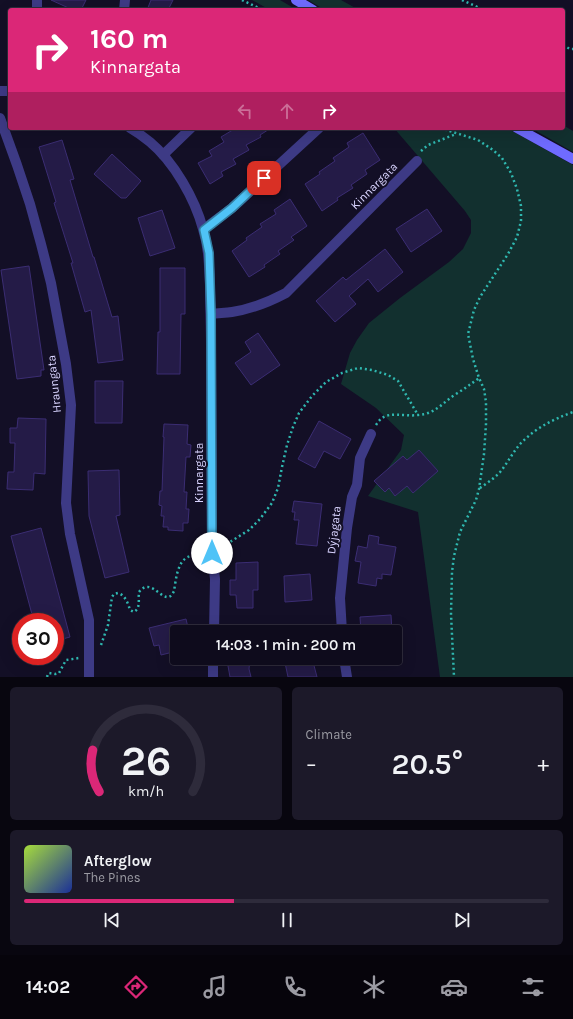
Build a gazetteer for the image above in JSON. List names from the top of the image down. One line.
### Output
{"streets":{"street":["Kinnargata","Hraungata","Dýjagata"]},"page":{"turn":["160 m","Kinnargata"],"limit":"30","trip":"14:03 · 1 min · 200 m","tile":"Climate","heat":["−","20.5°","+"],"song":["Afterglow","The Pines"],"tabs":"14:02","gauge":["26","km/h"]}}
